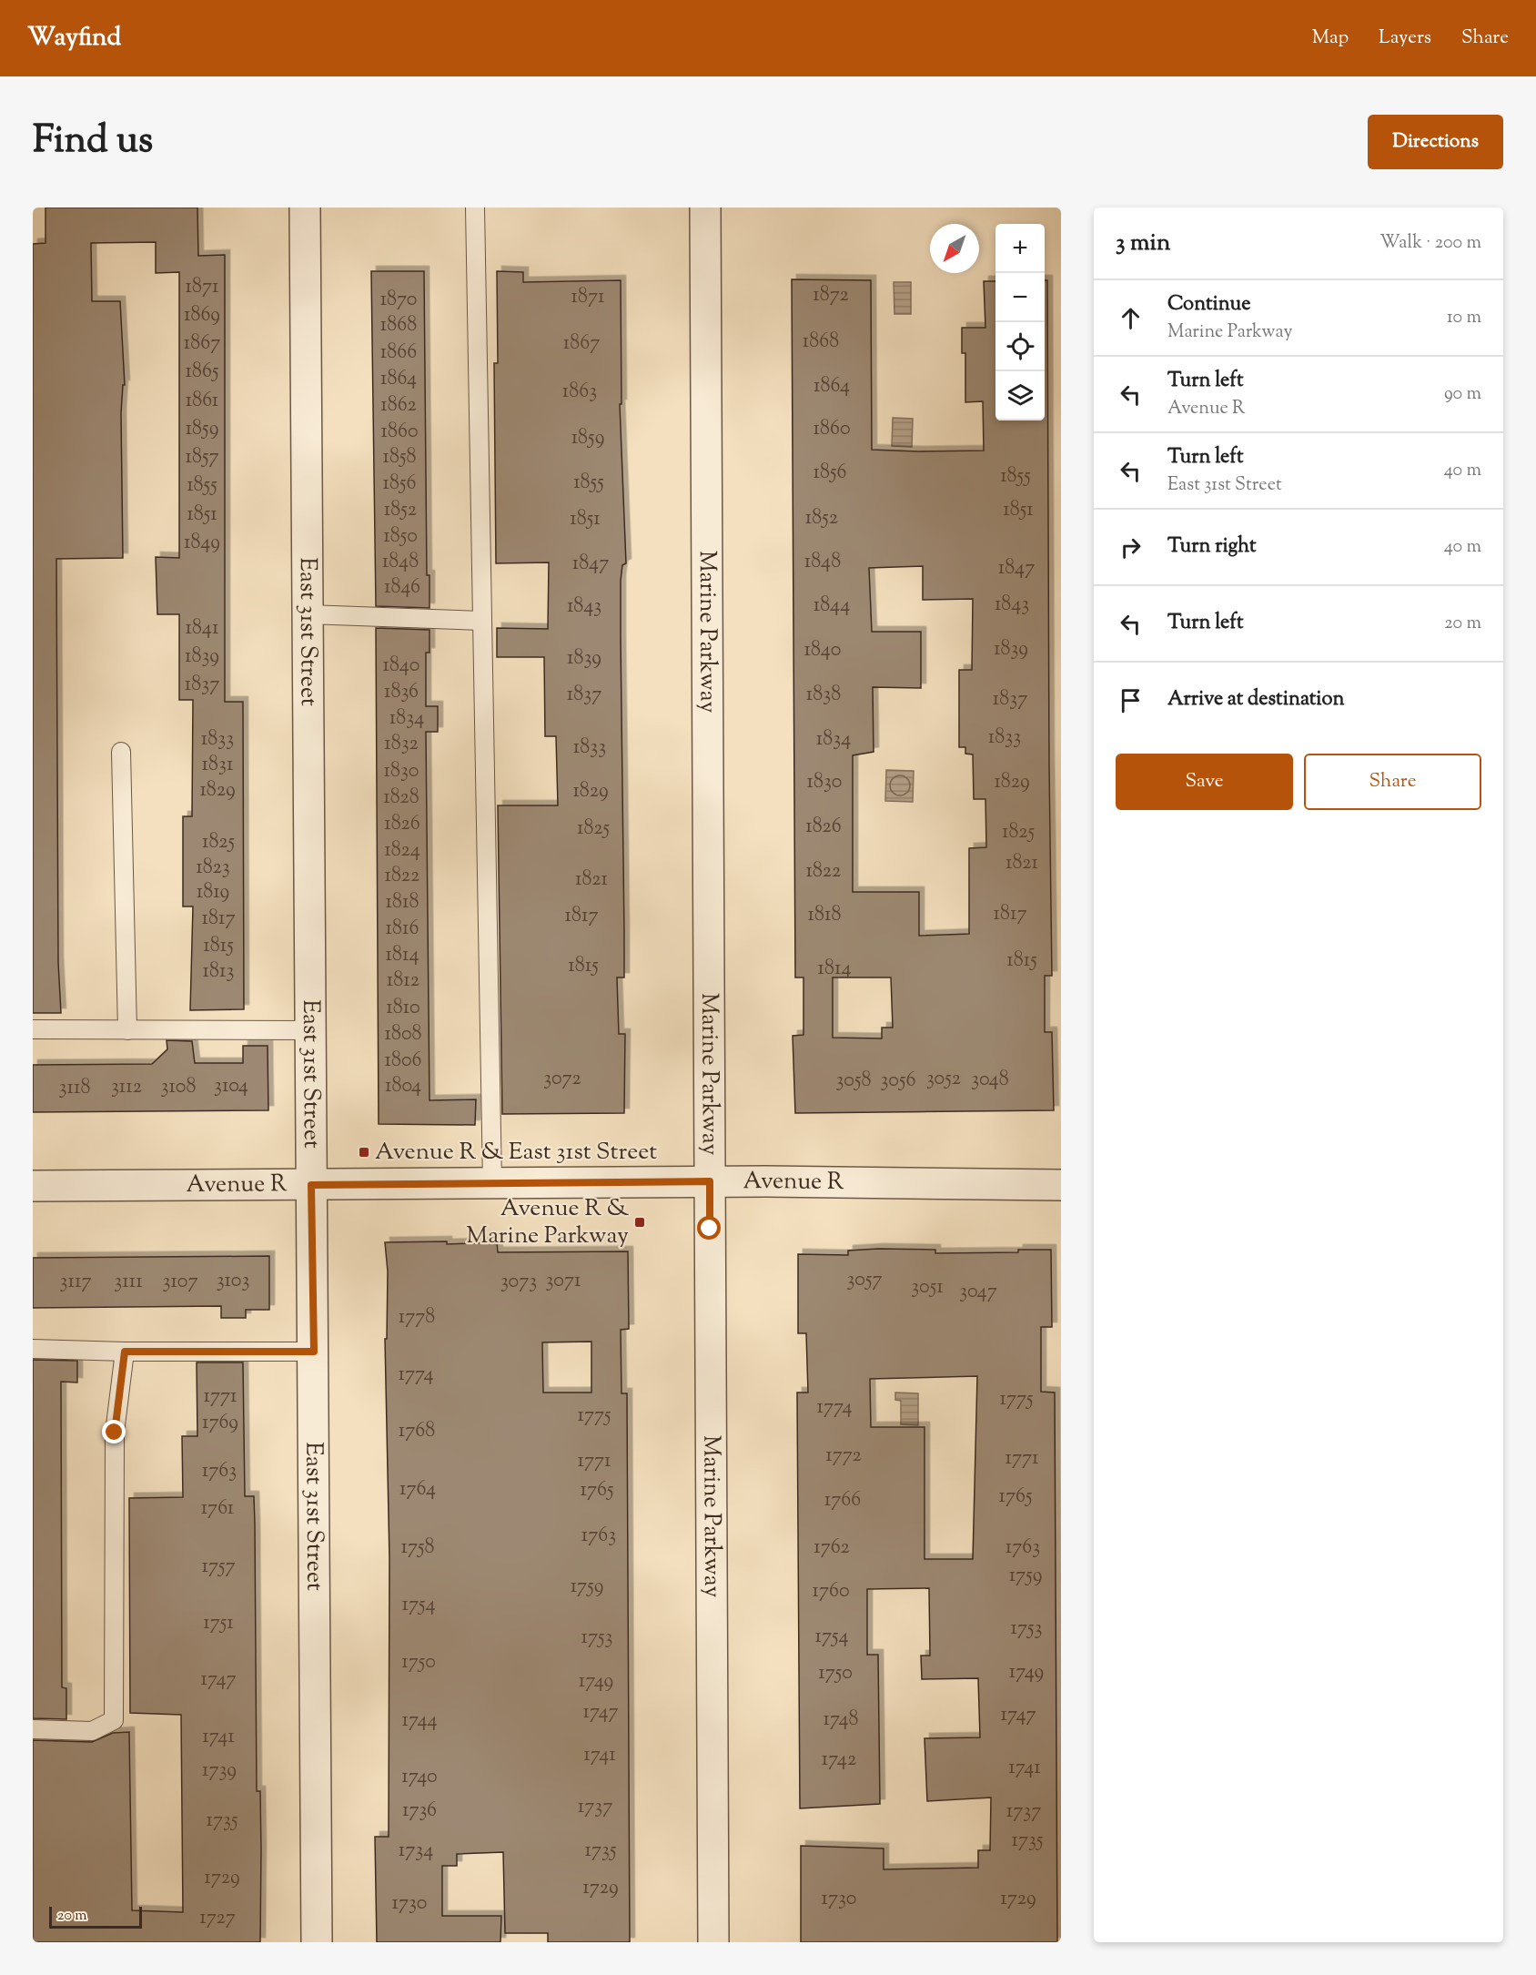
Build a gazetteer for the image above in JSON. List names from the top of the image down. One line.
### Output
{"streets":{"street":["East 31st Street","Marine Parkway","Avenue R"]},"crossings":[["East 31st Street","Avenue R"],["Marine Parkway","Avenue R"]],"places":{"transit":["Avenue R & East 31st Street","Avenue R & Marine Parkway"]},"house_numbers":["1871","1872","1871","1870","1869","1868","1868","1867","1867","1866","1865","1864","1864","1863","1861","1862","1859","1860","1860","1859","1857","1858","1856","1855","1855","1856","1855","1852","1851","1851","1852","1851","1850","1849","1848","1848","1847","1847","1846","1843","1844","1843","1841","1839","1840","1839","1839","1840","1837","1836","1837","1838","1837","1834","1833","1833","1834","1832","1833","1831","1830","1830","1829","1829","1829","1828","1826","1826","1825","1825","1825","1824","1821","1823","1822","1822","1821","1819","1818","1817","1818","1817","1817","1816","1815","1814","1815","1815","1814","1813","1812","1810","1808","1806","3072","3052","3048","3058","3056","3104","1804","3112","3108","3118","3057","3103","3071","3117","3111","3107","3073","3051","3047","1778","1774","1771","1775","1774","1775","1769","1768","1772","1771","1771","1763","1764","1765","1765","1766","1761","1763","1758","1762","1763","1757","1759","1759","1760","1754","1751","1753","1754","1753","1750","1749","1750","1747","1749","1747","1747","1748","1744","1741","1741","1742","1741","1739","1740","1737","1736","1737","1735","1735","1734","1735","1729","1729","1730","1729","1730","1727"],"scale_bar":"20 m","north":"bottom left","page":{"header":"Wayfind","nav":["Map","Layers","Share"],"title":"Find us","buttons":["Directions",["Save","Share"]],"heading":["3 min","Walk · 200 m"],"map_buttons":["+","−"],"list":[["Continue","Marine Parkway","10 m"],["Turn left","Avenue R","90 m"],["Turn left","East 31st Street","40 m"],["Turn right","40 m"],["Turn left","20 m"],"Arrive at destination"],"scale":"20 m"}}
